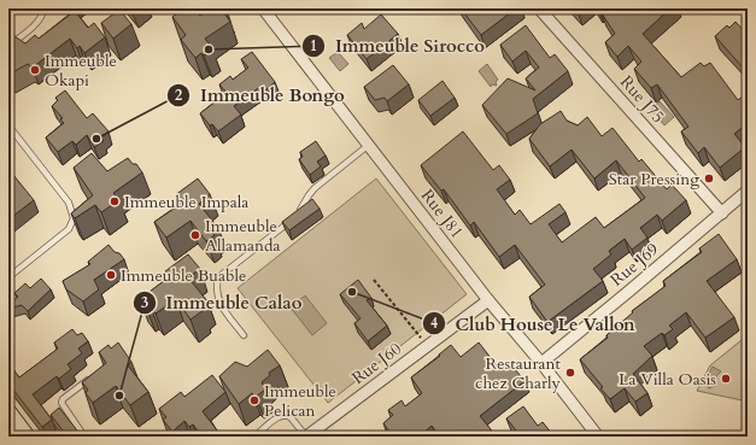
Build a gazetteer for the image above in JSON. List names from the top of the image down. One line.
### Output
{"streets":{"street":["Rue J75","Rue J81","Rue J69","Rue J60"]},"crossings":[["Rue J75","Rue J69"],["Rue J81","Rue J69"],["Rue J81","Rue J60"]],"places":["Immeuble Sirocco","Immeuble Okapi","Immeuble Bongo","Star Pressing","Immeuble Impala","Immeuble Allamanda","Immeuble Buable","Club House Le Vallon","Restaurant chez Charly","La Villa Oasis","Immeuble Calao","Immeuble Pelican"]}
